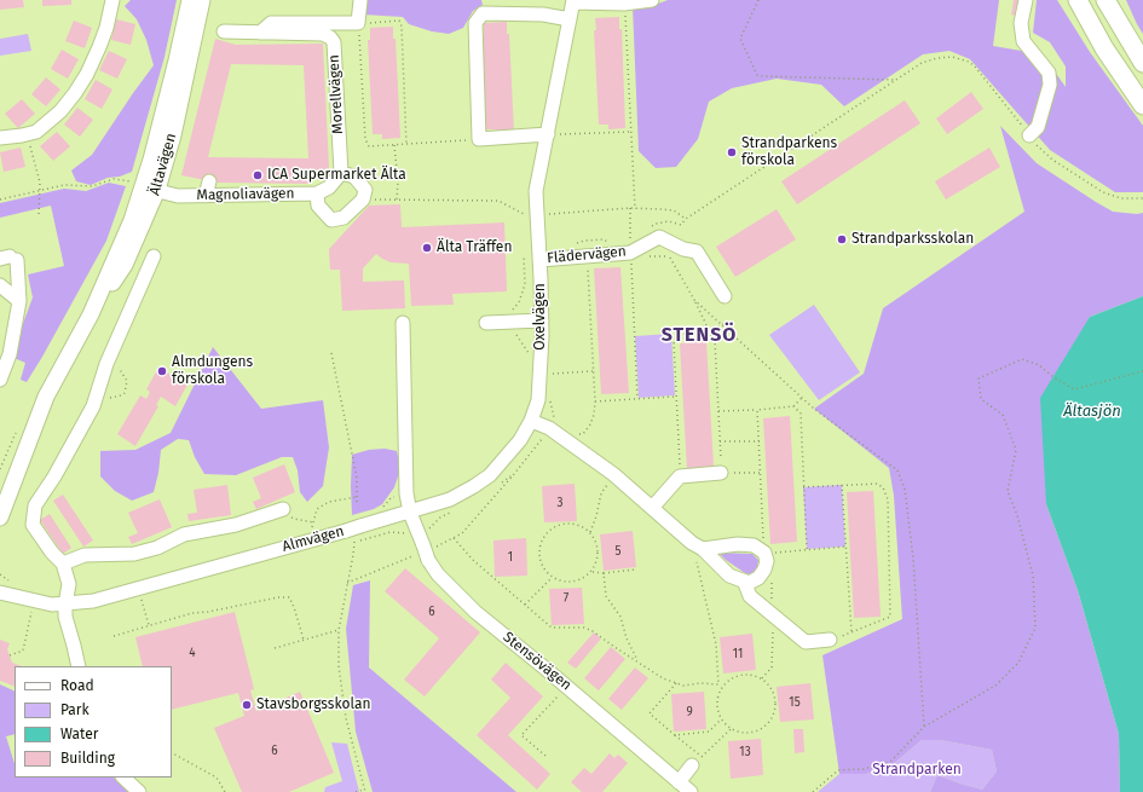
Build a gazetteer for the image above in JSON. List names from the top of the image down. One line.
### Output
{"streets":{"main road":["Ältavägen"],"street":["Morellvägen","Magnoliavägen","Flädervägen","Oxelvägen","Almvägen","Stensövägen"]},"crossings":[["Morellvägen","Magnoliavägen"],["Ältavägen","Magnoliavägen"],["Flädervägen","Oxelvägen"],["Oxelvägen","Almvägen"],["Almvägen","Stensövägen"]],"districts":["STENSÖ"],"water":["Ältasjön"],"parks":["Strandparken"],"places":["Strandparkens förskola","ICA Supermarket Älta","Strandparksskolan","Älta Träffen","Almdungens förskola","Stavsborgsskolan"],"house_numbers":["3","5","1","7","6","4","11","15","9","6","13"],"legend":["Road","Park","Water","Building"]}
